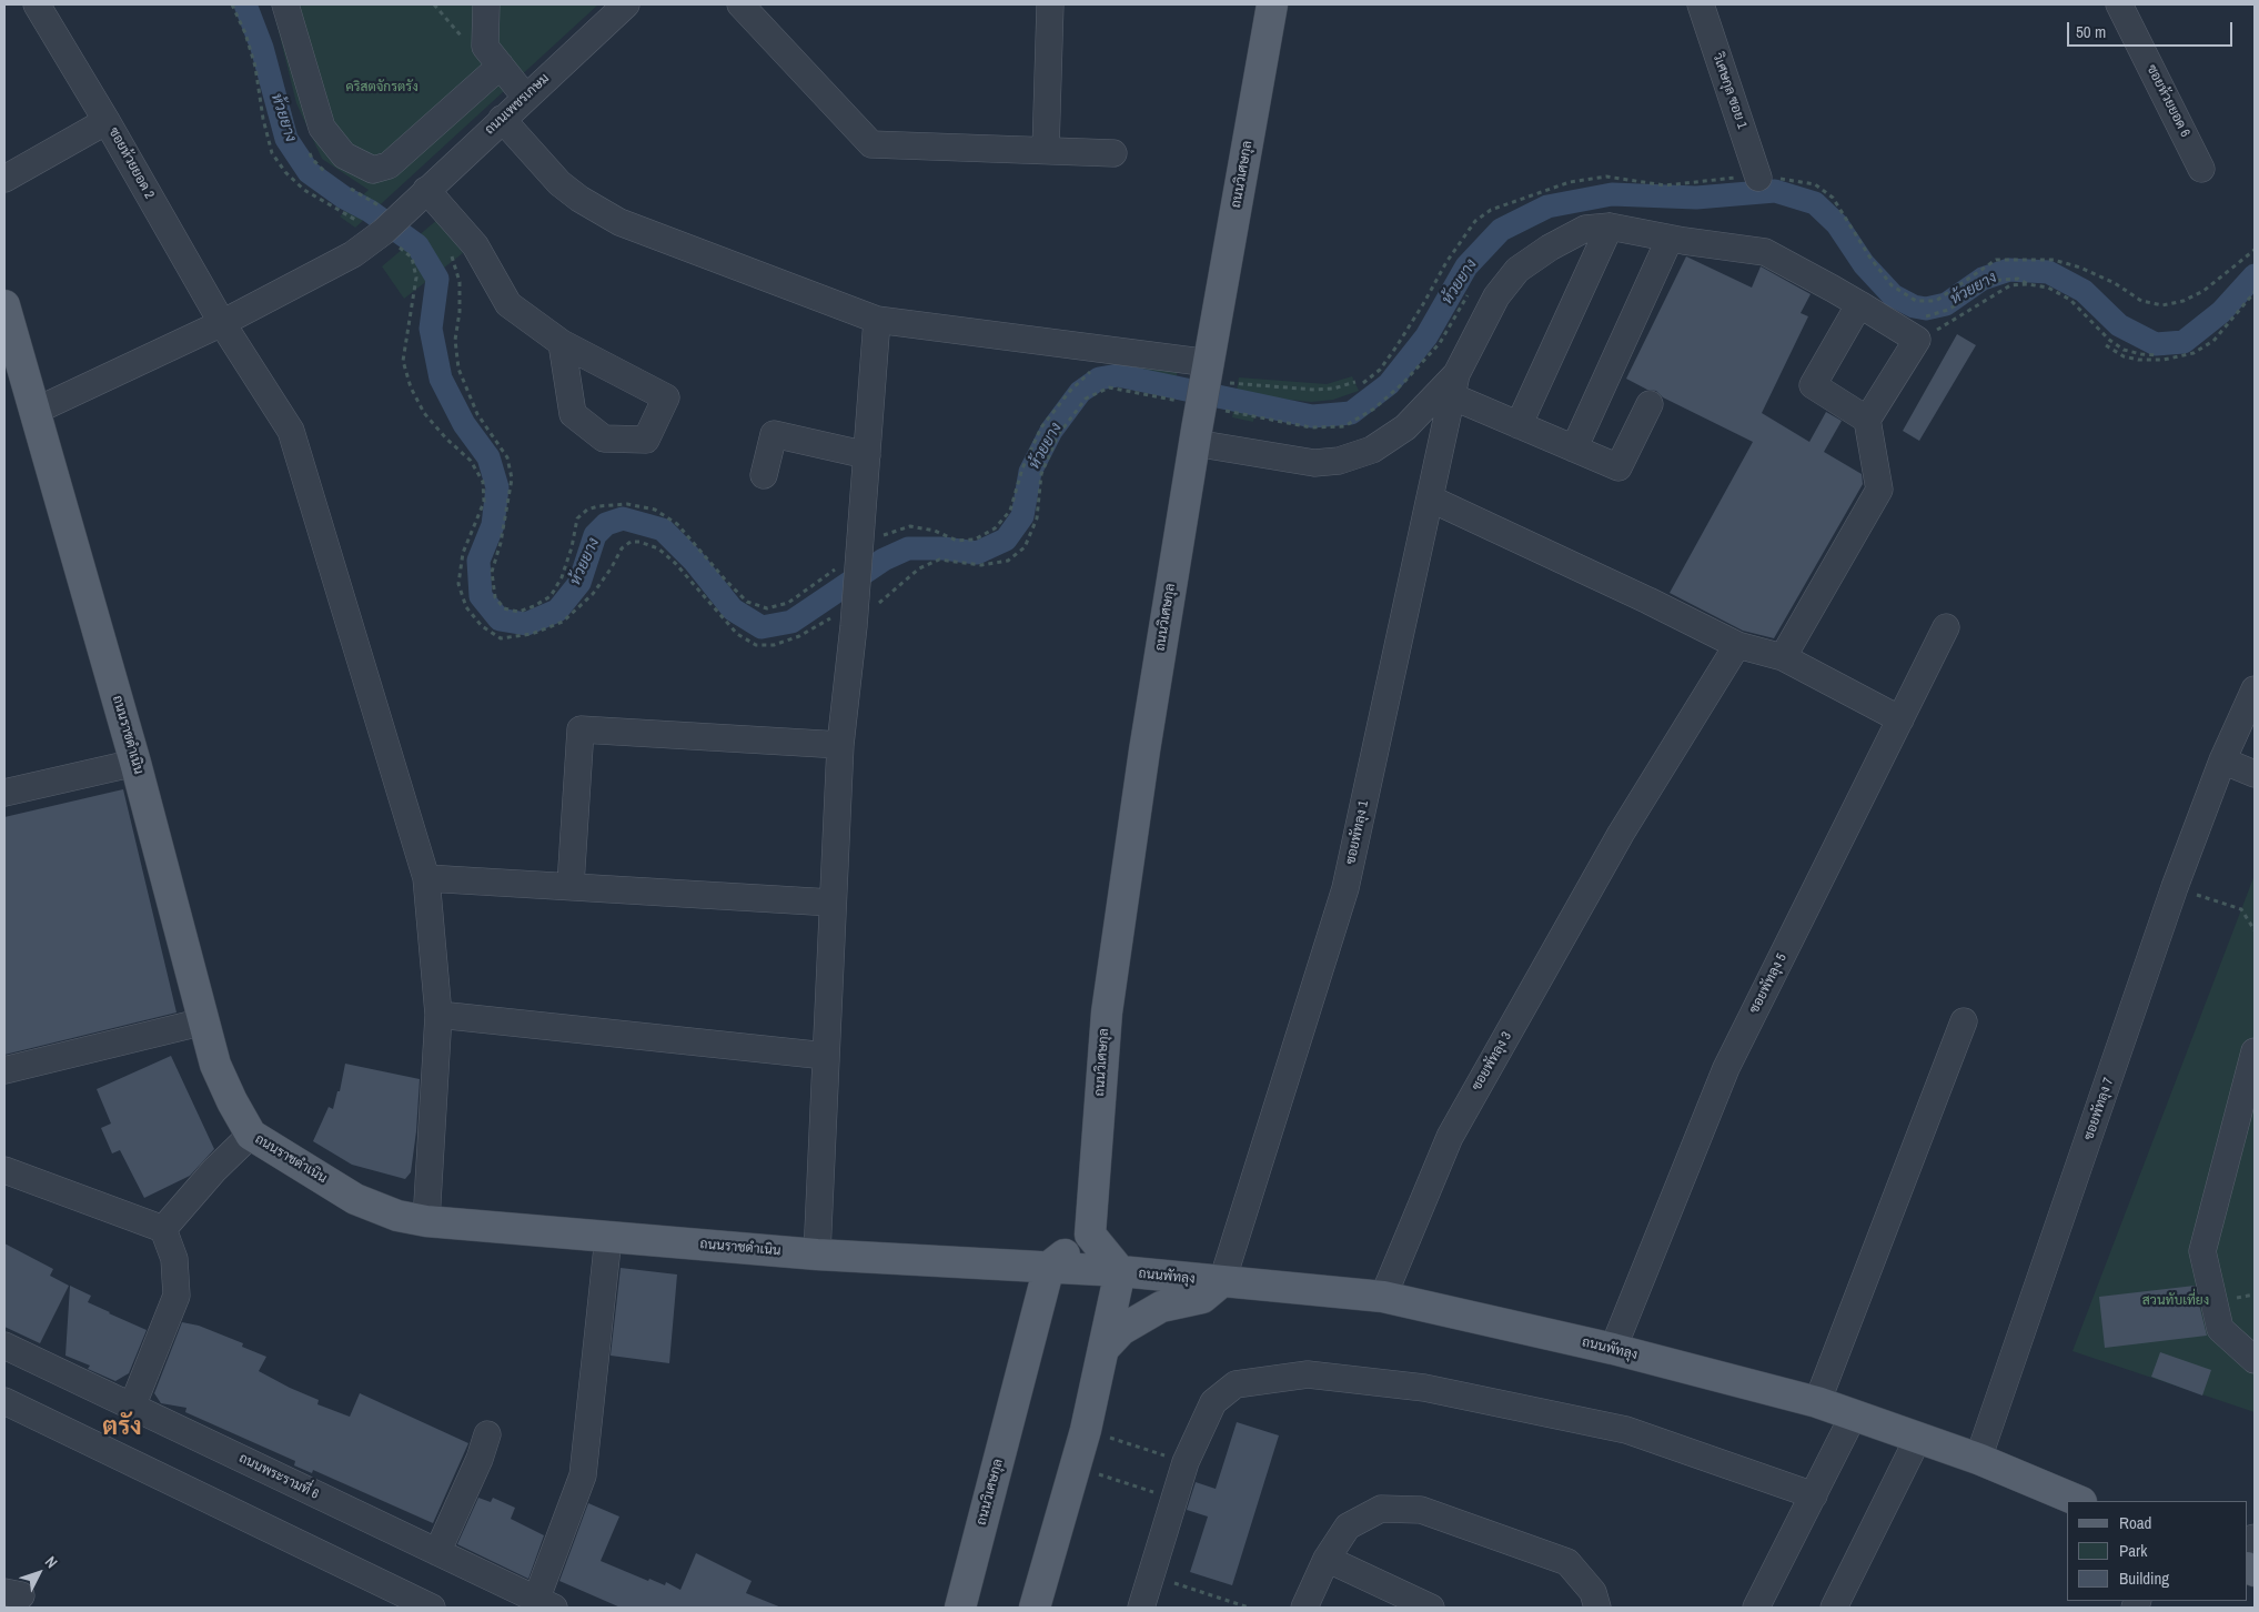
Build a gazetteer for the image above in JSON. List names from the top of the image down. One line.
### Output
{"streets":{"main road":["ถนนวิเศษกุล","ถนนราชดำเนิน","ถนนพัทลุง"],"street":["วิเศษกุล ซอย 1","ซอยห้วยยอด 6","ถนนเพชรเกษม","ซอยห้วยยอด 2","ซอยพัทลุง 1","ซอยพัทลุง 5","ซอยพัทลุง 3","ซอยพัทลุง 7","ถนนพระรามที่ 6"]},"crossings":[["ถนนเพชรเกษม","ซอยห้วยยอด 2"],["ถนนเพชรเกษม","ถนนราชดำเนิน"],["ซอยห้วยยอด 2","ถนนราชดำเนิน"],["ถนนวิเศษกุล","ถนนราชดำเนิน"],["ถนนราชดำเนิน","ถนนพัทลุง"],["ซอยพัทลุง 1","ถนนพัทลุง"],["ซอยพัทลุง 5","ถนนพัทลุง"],["ซอยพัทลุง 3","ถนนพัทลุง"],["ซอยพัทลุง 7","ถนนพัทลุง"]],"districts":["ตรัง"],"water":["ห้วยยาง"],"parks":["คริสตจักรตรัง","สวนทับเที่ยง"],"legend":["Road","Park","Building"],"scale_bar":"50 m","north":"top right"}
